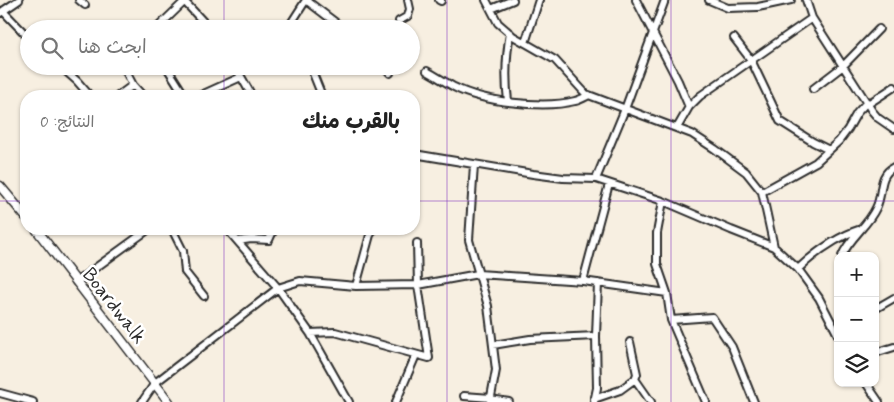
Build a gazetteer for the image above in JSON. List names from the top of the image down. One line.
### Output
{"streets":{"street":["Boardwalk"]},"page":{"search":"ابحث هنا","heading":["بالقرب منك","النتائج: 0"],"map_buttons":["+","−"]}}
